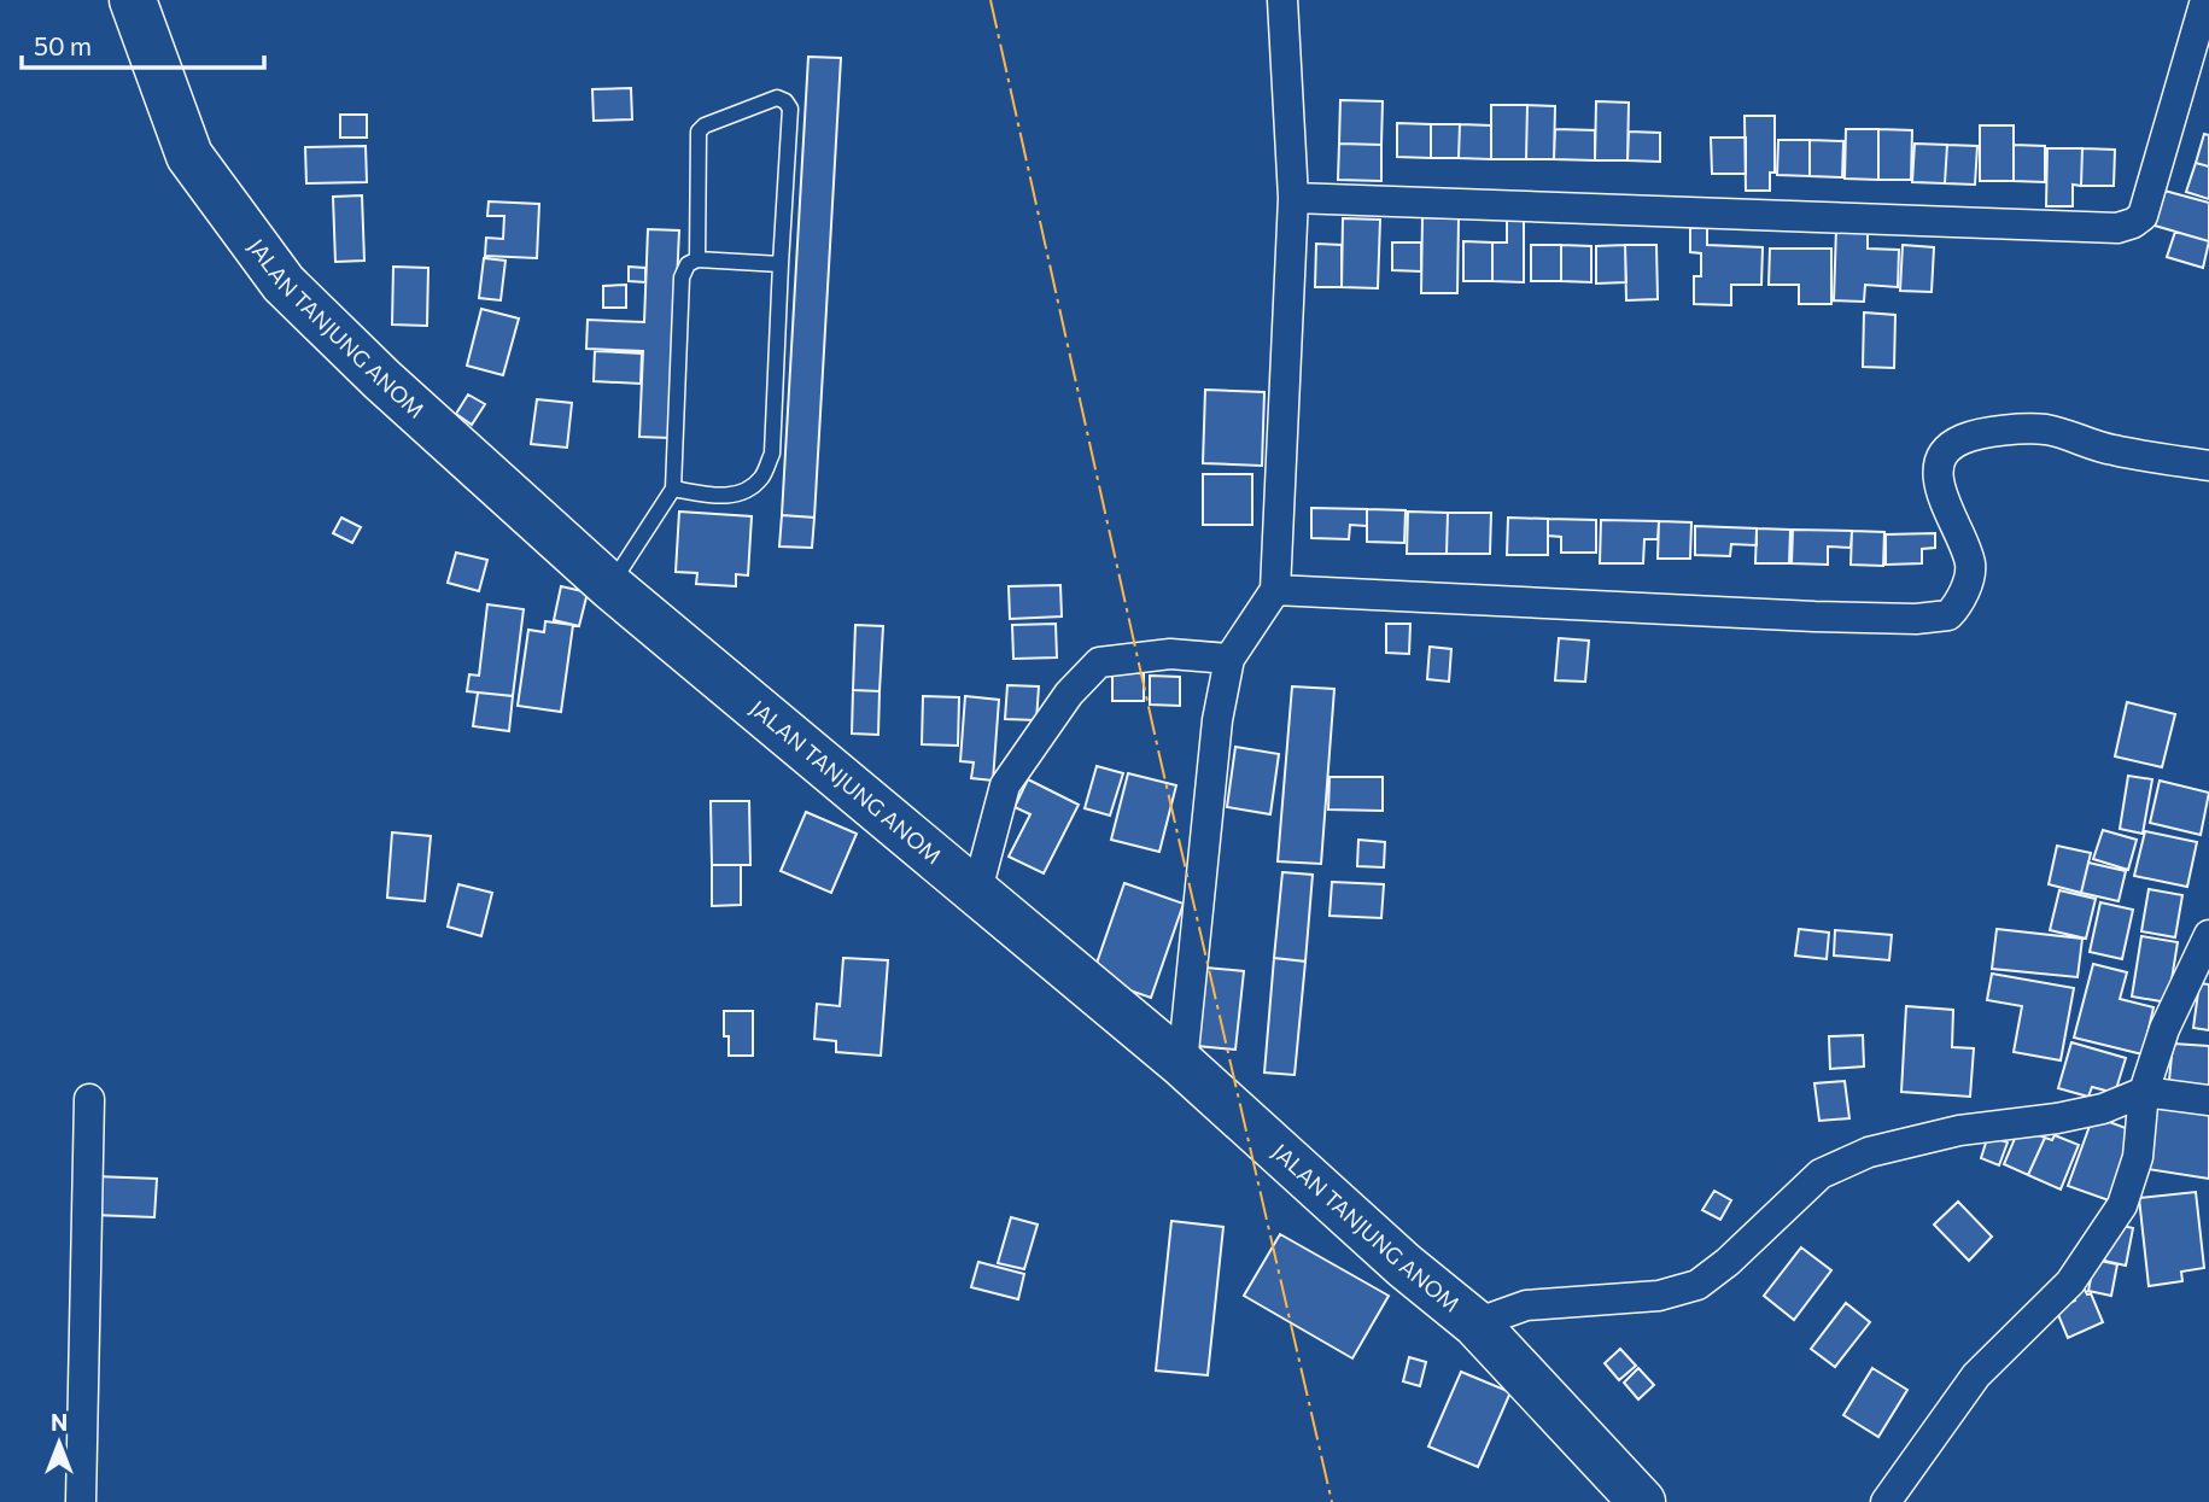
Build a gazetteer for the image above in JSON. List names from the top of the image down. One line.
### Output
{"streets":{"main road":["JALAN TANJUNG ANOM"]},"scale_bar":"50 m","north":"top"}
